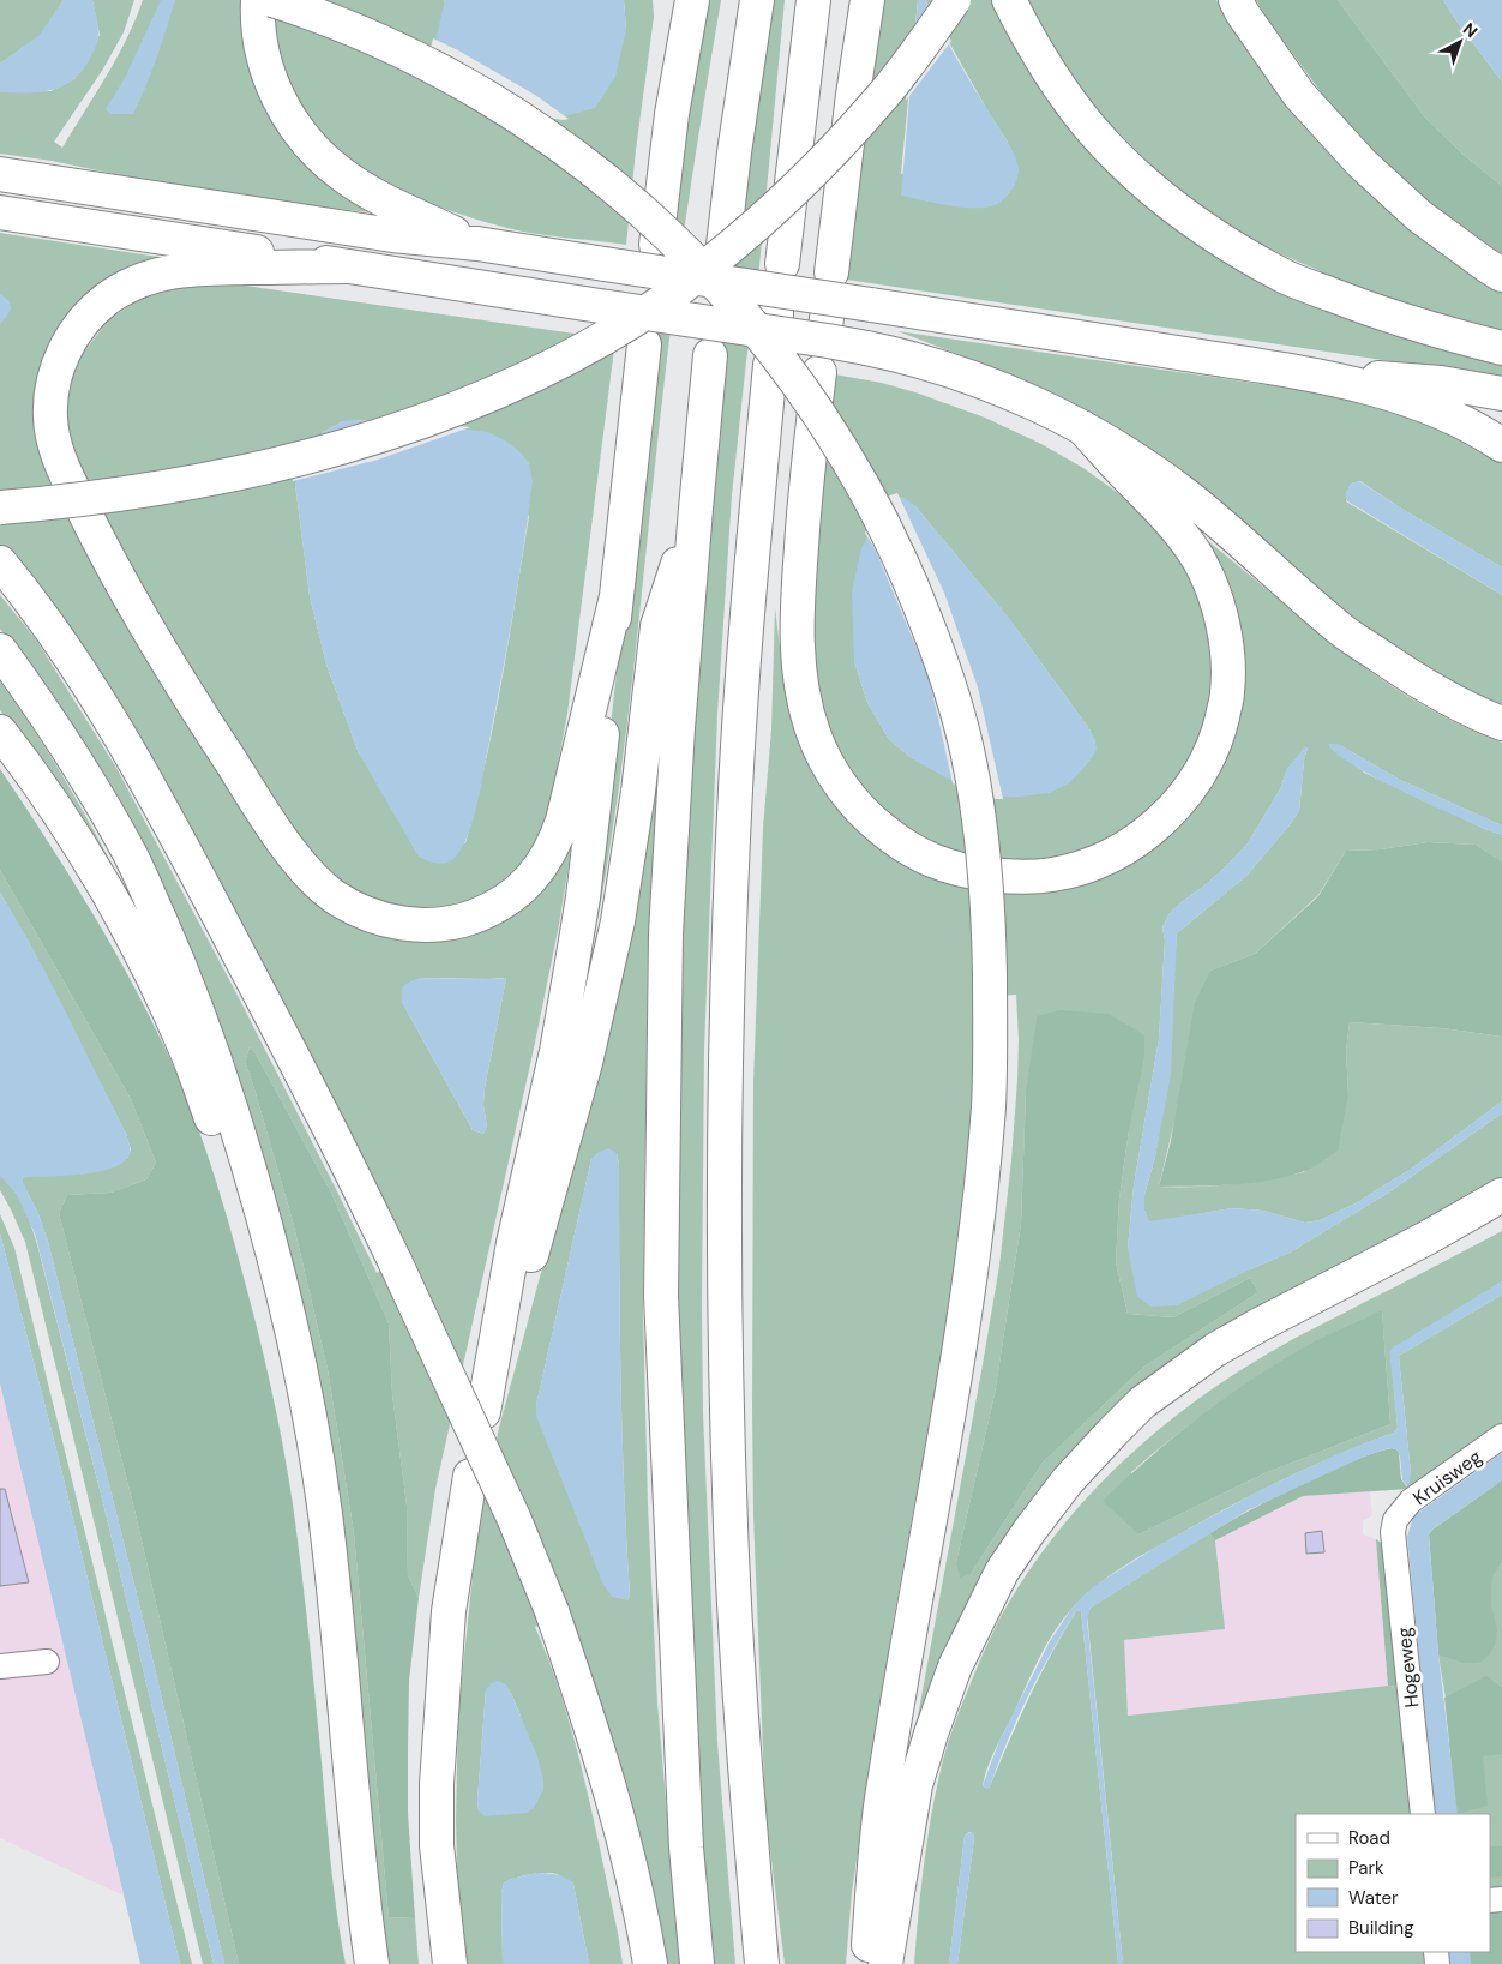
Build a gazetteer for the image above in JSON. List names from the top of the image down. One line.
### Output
{"streets":{"street":["Kruisweg","Hogeweg"]},"crossings":[["Kruisweg","Hogeweg"]],"legend":["Road","Park","Water","Building"],"north":"top right"}
